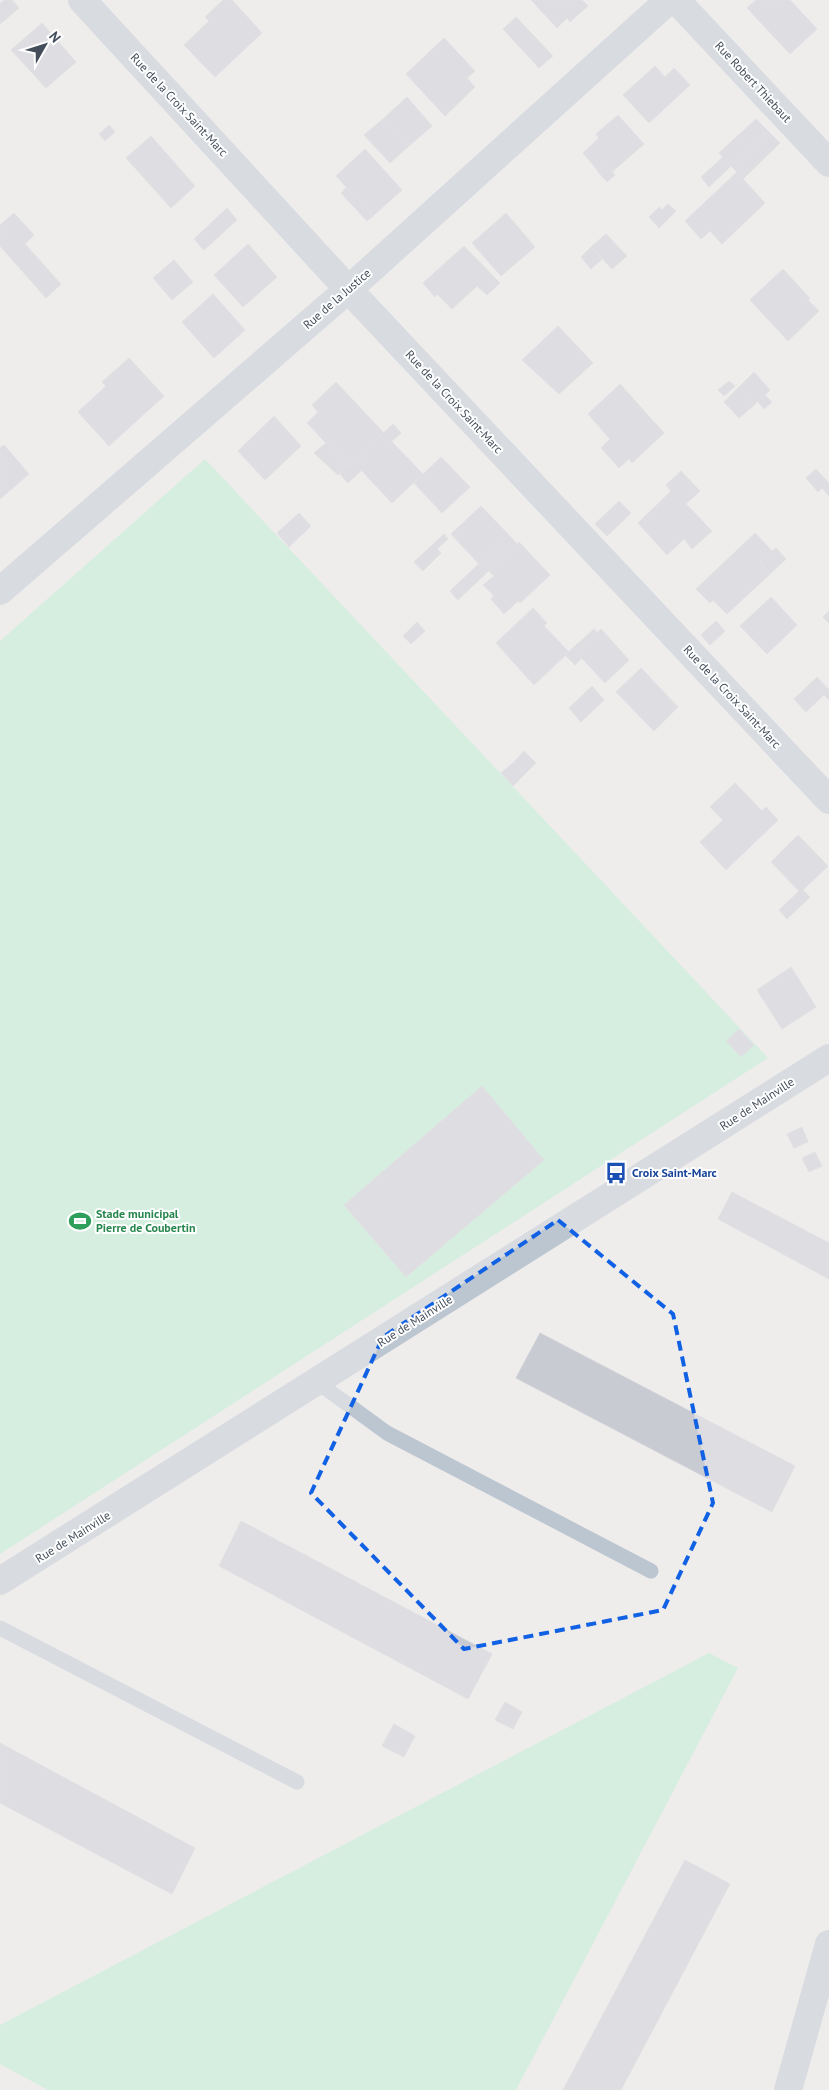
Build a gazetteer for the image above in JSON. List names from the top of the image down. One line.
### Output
{"streets":{"street":["Rue Robert Thiebaut","Rue de la Croix Saint-Marc","Rue de la Justice","Rue de Mainville"]},"crossings":[["Rue de la Croix Saint-Marc","Rue de la Justice"]],"places":{"bus stop":["Croix Saint-Marc"],"sports":["Stade municipal Pierre de Coubertin"]},"north":"top right"}
